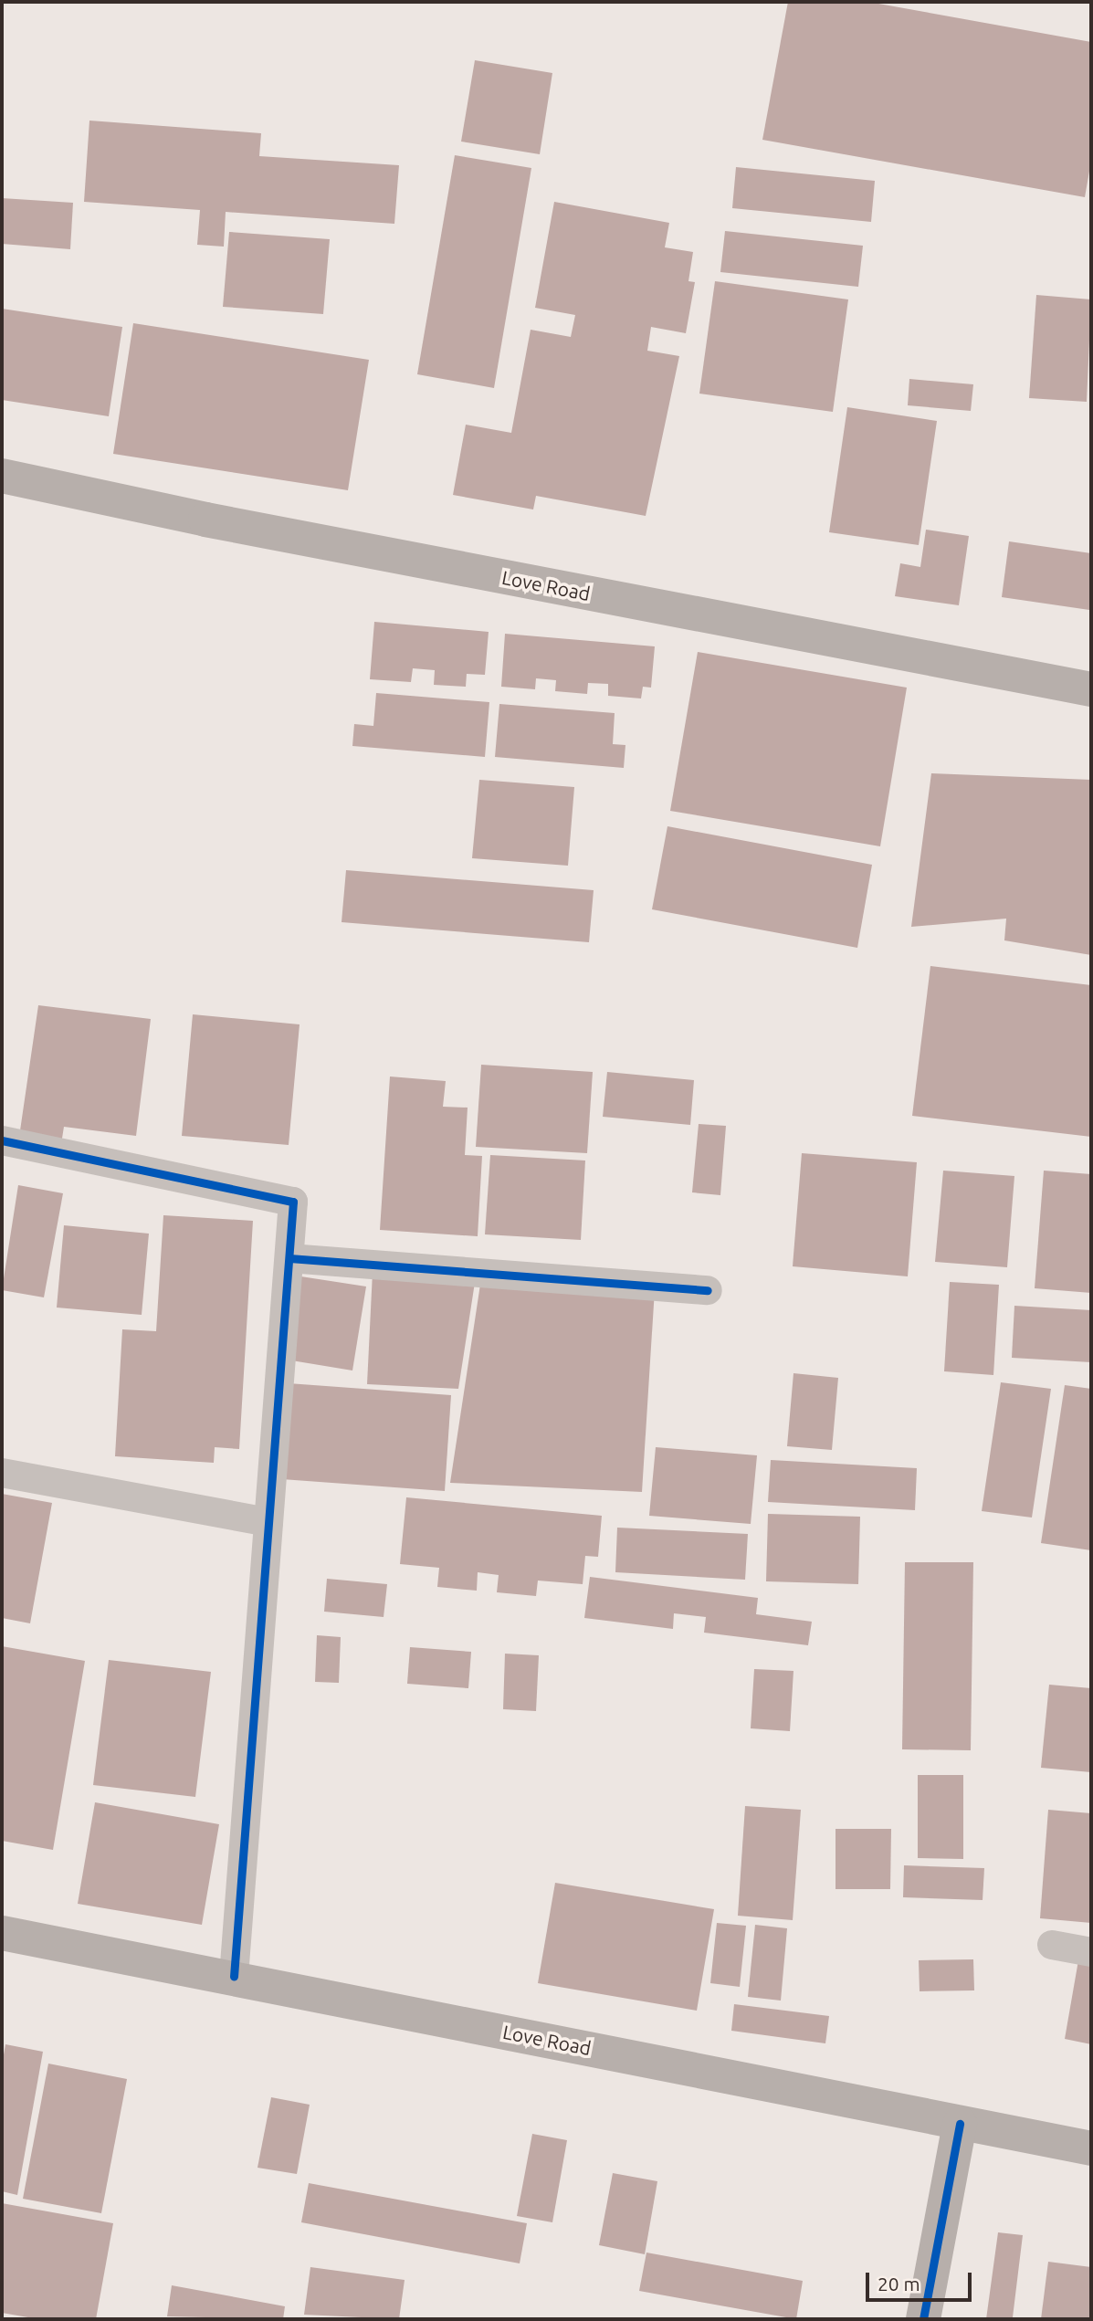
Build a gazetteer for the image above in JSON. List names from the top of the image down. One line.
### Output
{"streets":{"main road":["Love Road"]},"scale_bar":"20 m"}
